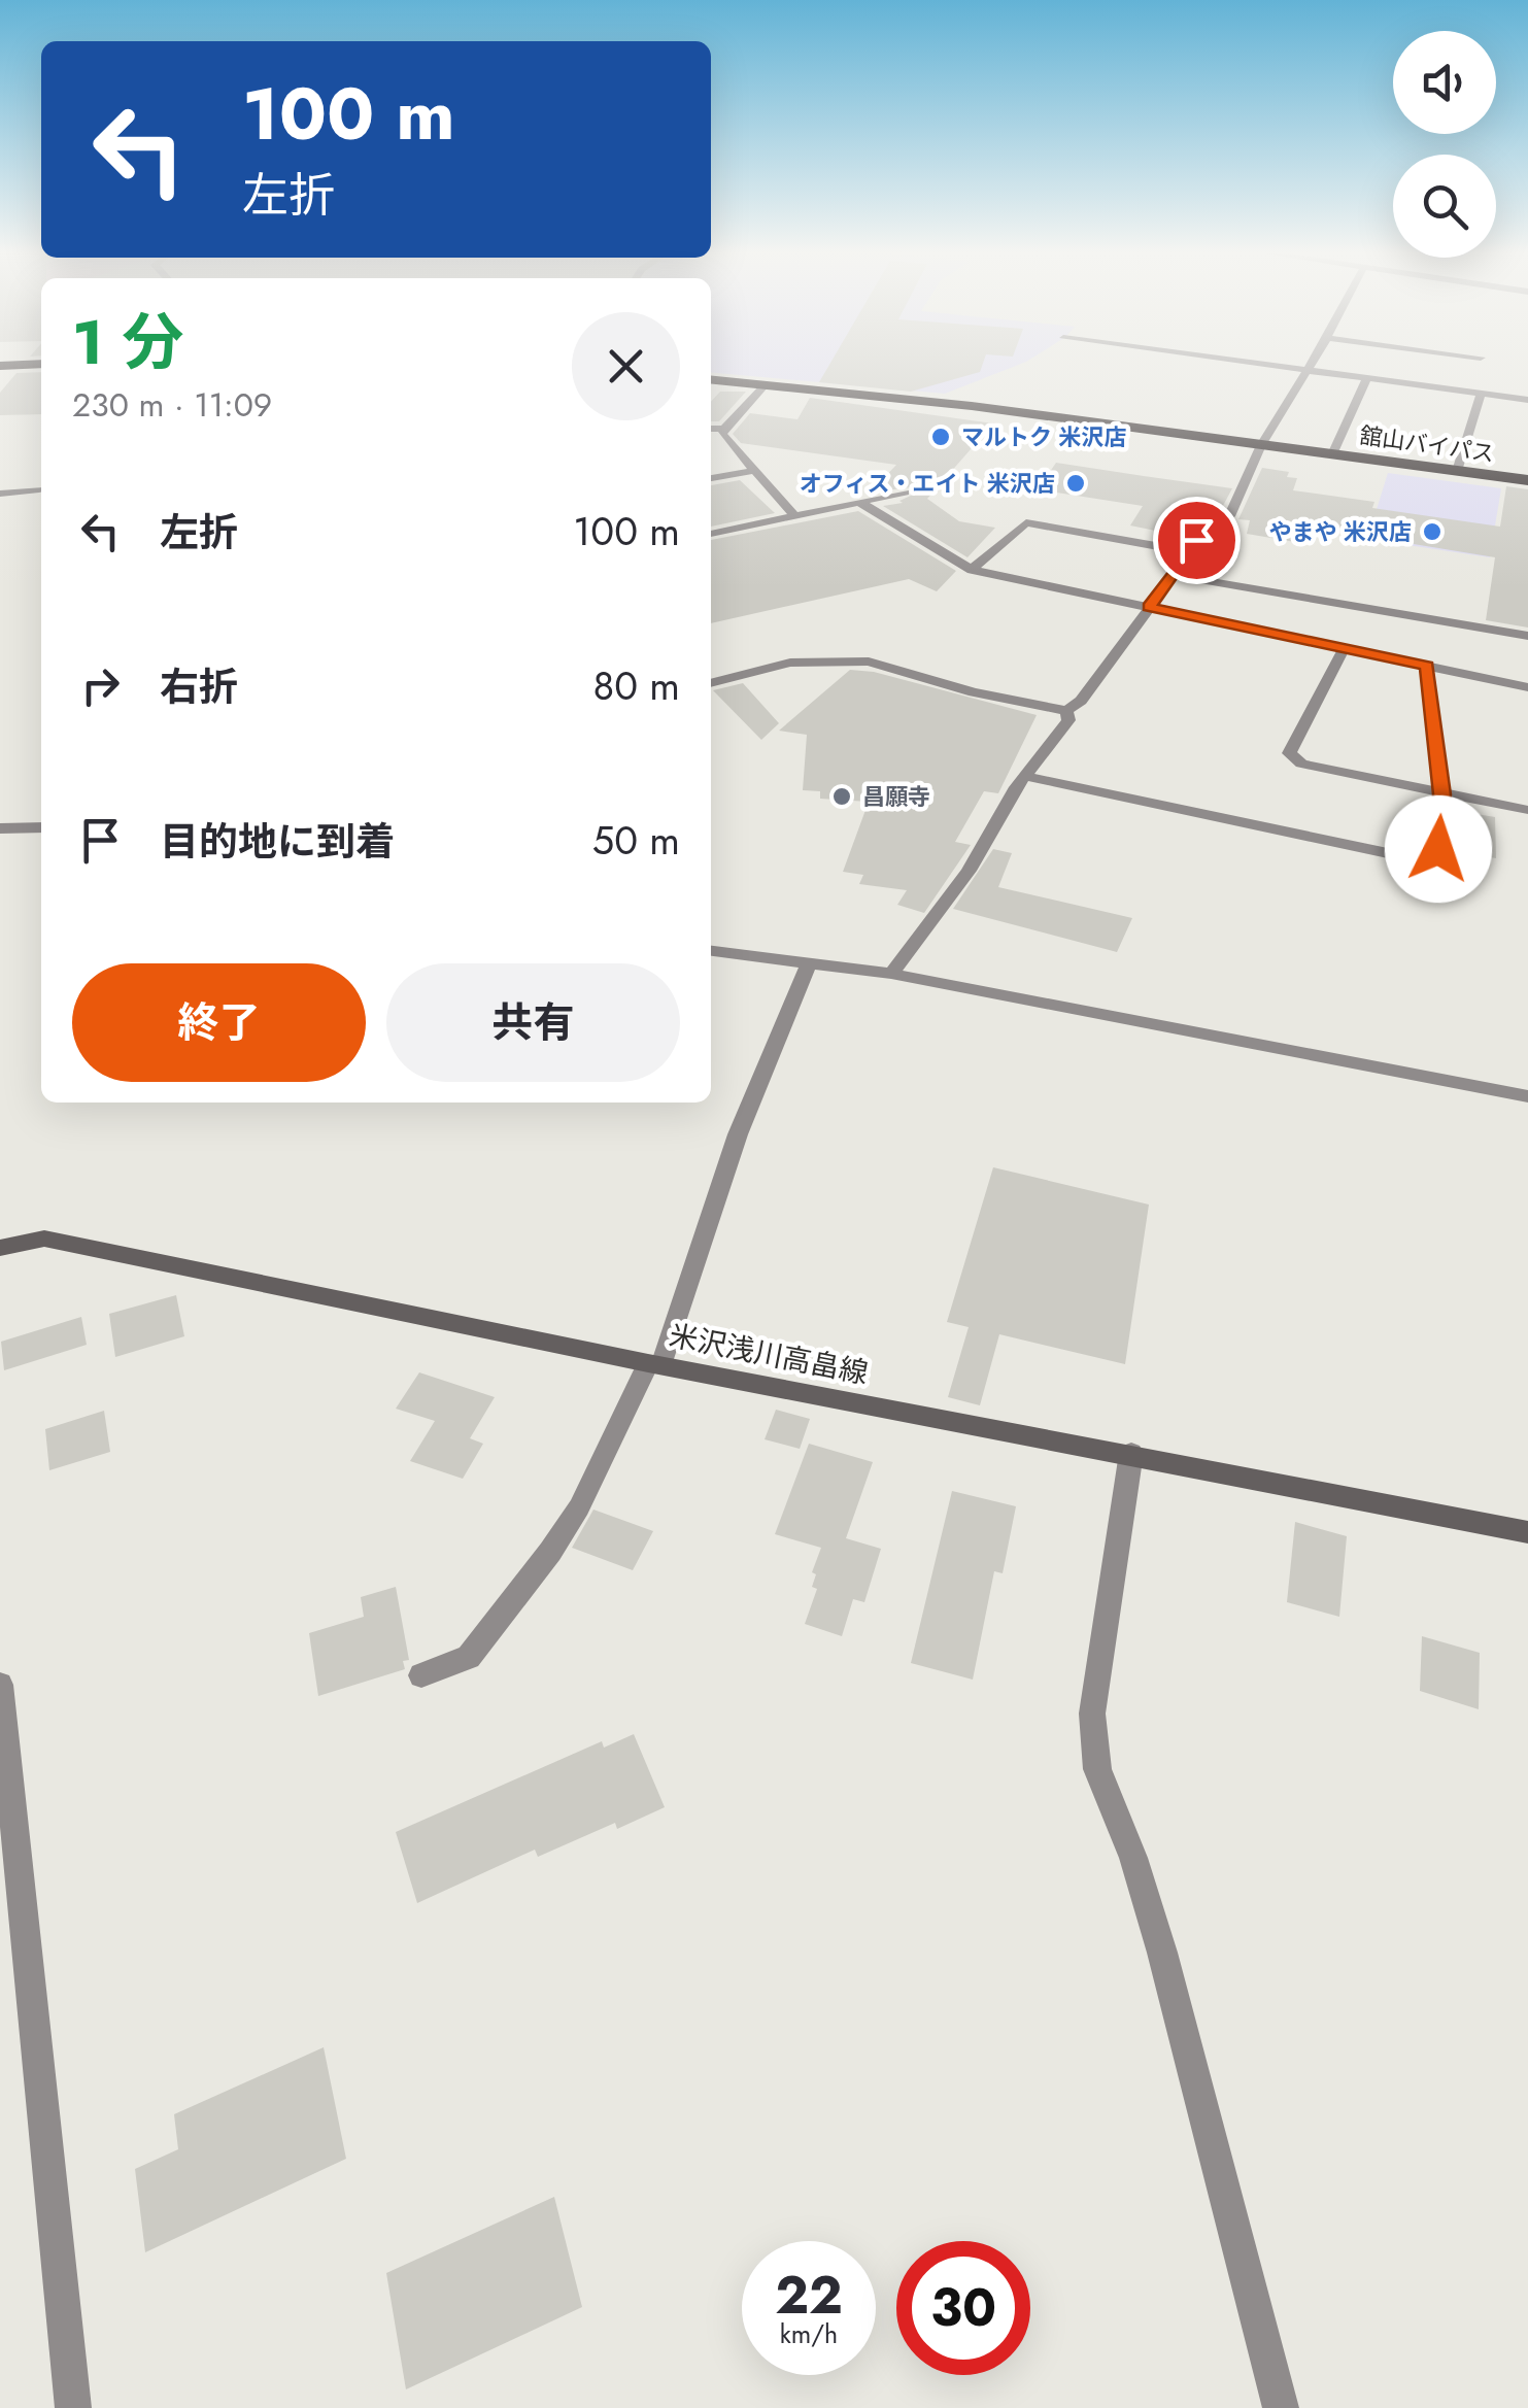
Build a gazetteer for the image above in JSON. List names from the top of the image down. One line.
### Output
{"streets":{"highway":["舘山バイパス"],"main road":["米沢浅川高畠線"]},"places":["マルトク 米沢店","オフィス・エイト 米沢店","やまや 米沢店","昌願寺"],"page":{"turn":["100 m","左折"],"heading":["1 分","230 m · 11:09"],"list":[{"name":"左折","value":"100 m"},{"name":"右折","value":"80 m"},{"name":"目的地に到着","value":"50 m"}],"buttons":["終了","共有"],"speed":"22 km/h","limit":"30"}}
